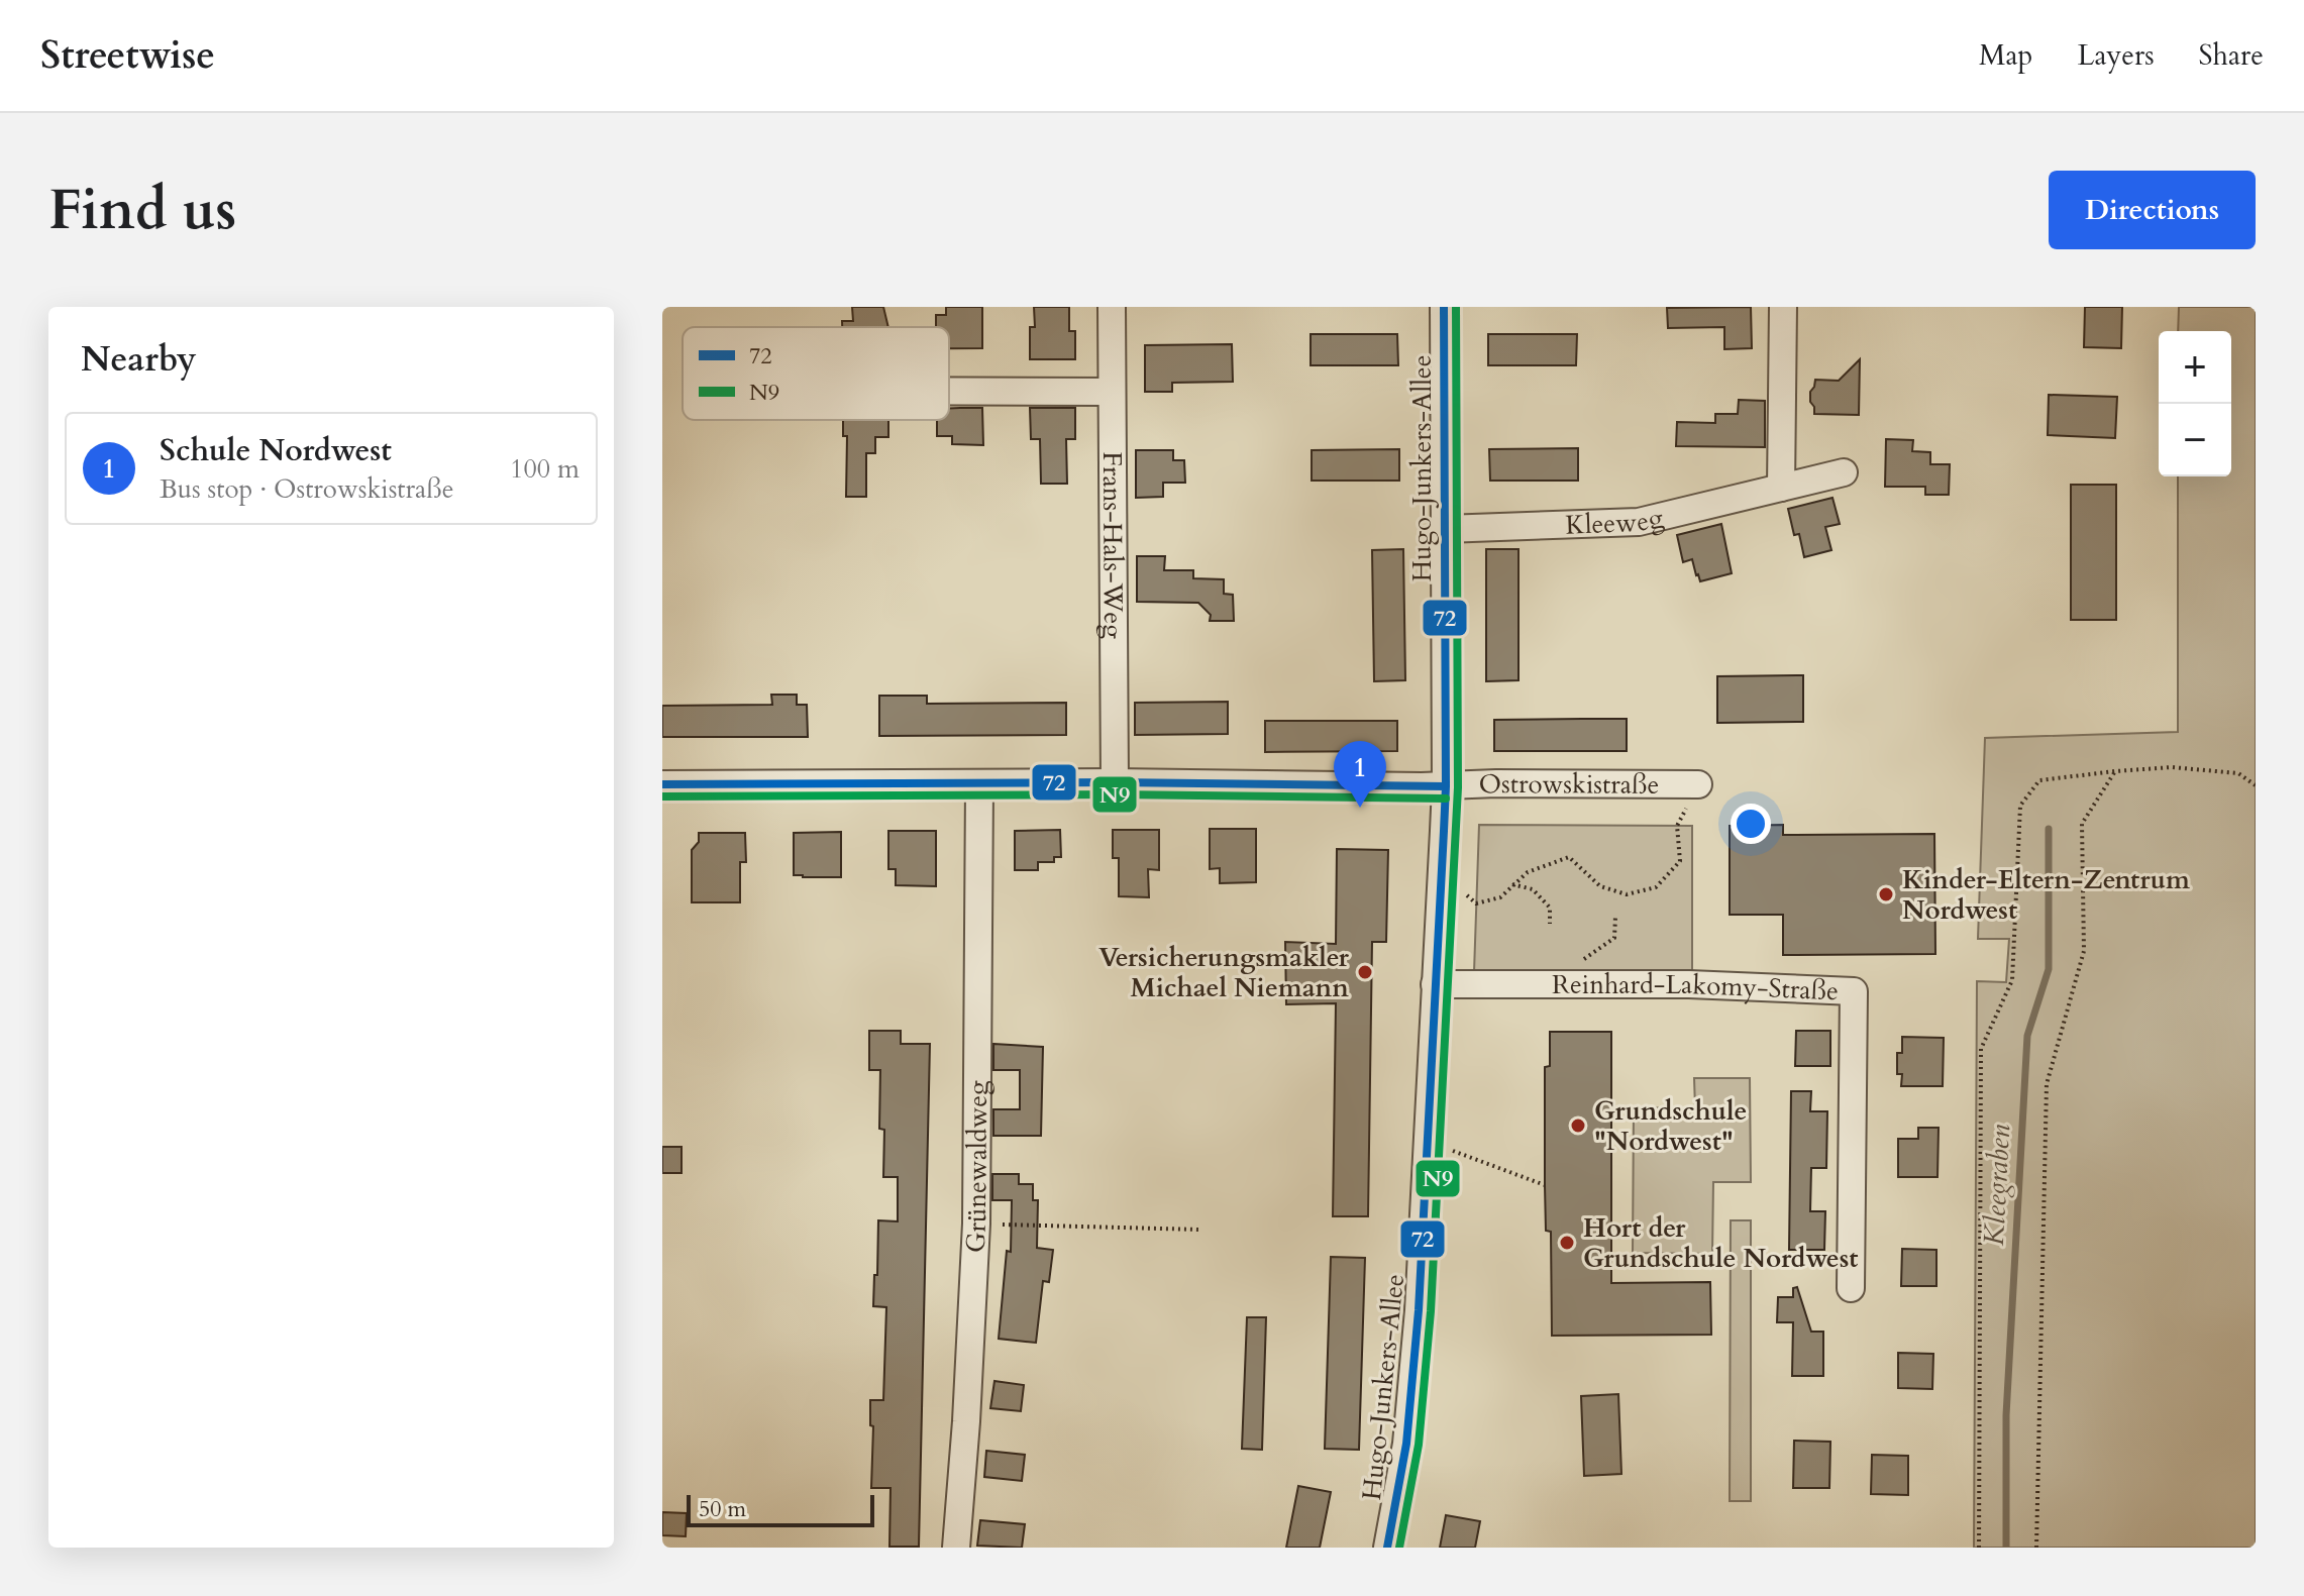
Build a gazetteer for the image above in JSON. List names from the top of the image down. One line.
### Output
{"streets":{"street":["Hugo-Junkers-Allee","Kleeweg","Frans-Hals-Weg","Ostrowskistraße","Reinhard-Lakomy-Straße","Grünewaldweg"]},"crossings":[["Hugo-Junkers-Allee","Kleeweg"],["Hugo-Junkers-Allee","Ostrowskistraße"],["Hugo-Junkers-Allee","Reinhard-Lakomy-Straße"],["Frans-Hals-Weg","Ostrowskistraße"],["Ostrowskistraße","Grünewaldweg"]],"water":["Kleegraben"],"places":["Kinder-Eltern-Zentrum Nordwest","Versicherungsmakler Michael Niemann","Grundschule \"Nordwest\"","Hort der Grundschule Nordwest"],"lines":["transit line 72","transit line N9"],"legend":["72","N9"],"scale_bar":"50 m","page":{"header":"Streetwise","nav":["Map","Layers","Share"],"buttons":"Directions","title":"Find us","heading":"Nearby","map_buttons":["+","−"],"list":[{"mark":"1","name":"Schule Nordwest","note":"Bus stop · Ostrowskistraße","value":"100 m"}],"pins":"1","scale":"50 m"}}
